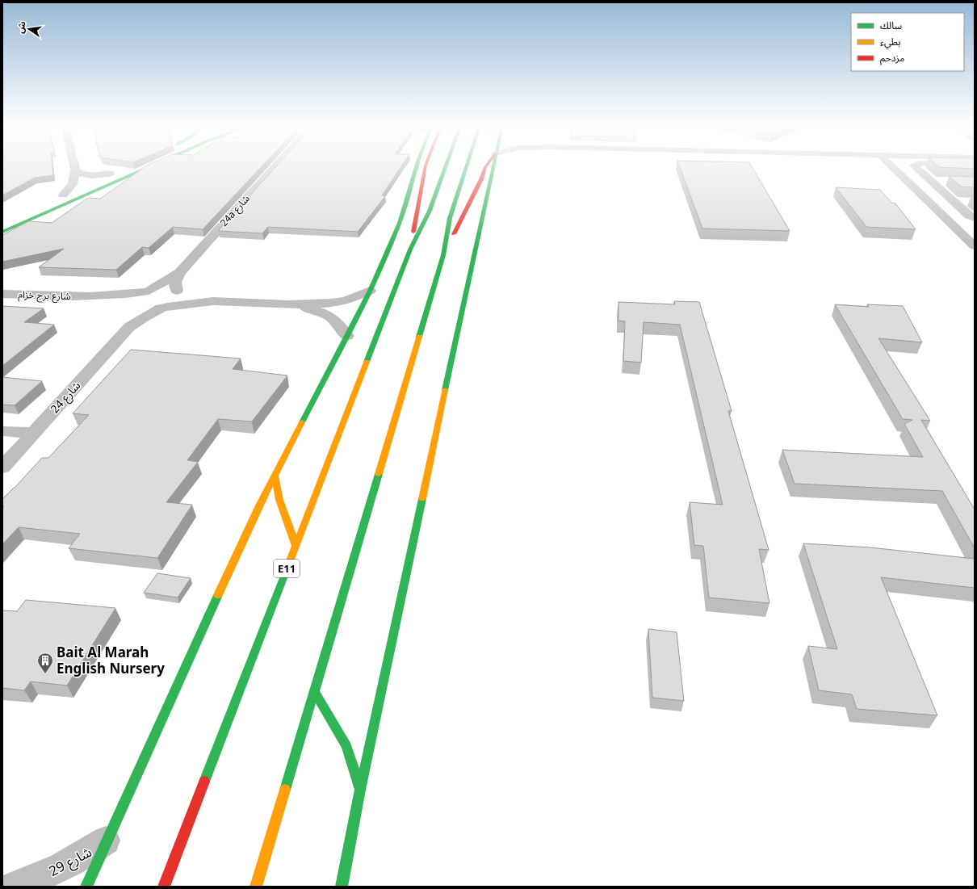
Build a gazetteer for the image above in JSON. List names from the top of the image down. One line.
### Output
{"streets":{"main road":["E11"],"street":["24a شارع","شارع برج خزام","شارع 24","شارع 29"]},"crossings":[["24a شارع","شارع برج خزام"],["24a شارع","شارع 24"],["شارع برج خزام","شارع 24"]],"places":{"building":["Bait Al Marah English Nursery"]},"legend":["سالك","بطيء","مزدحم"],"north":"left"}
